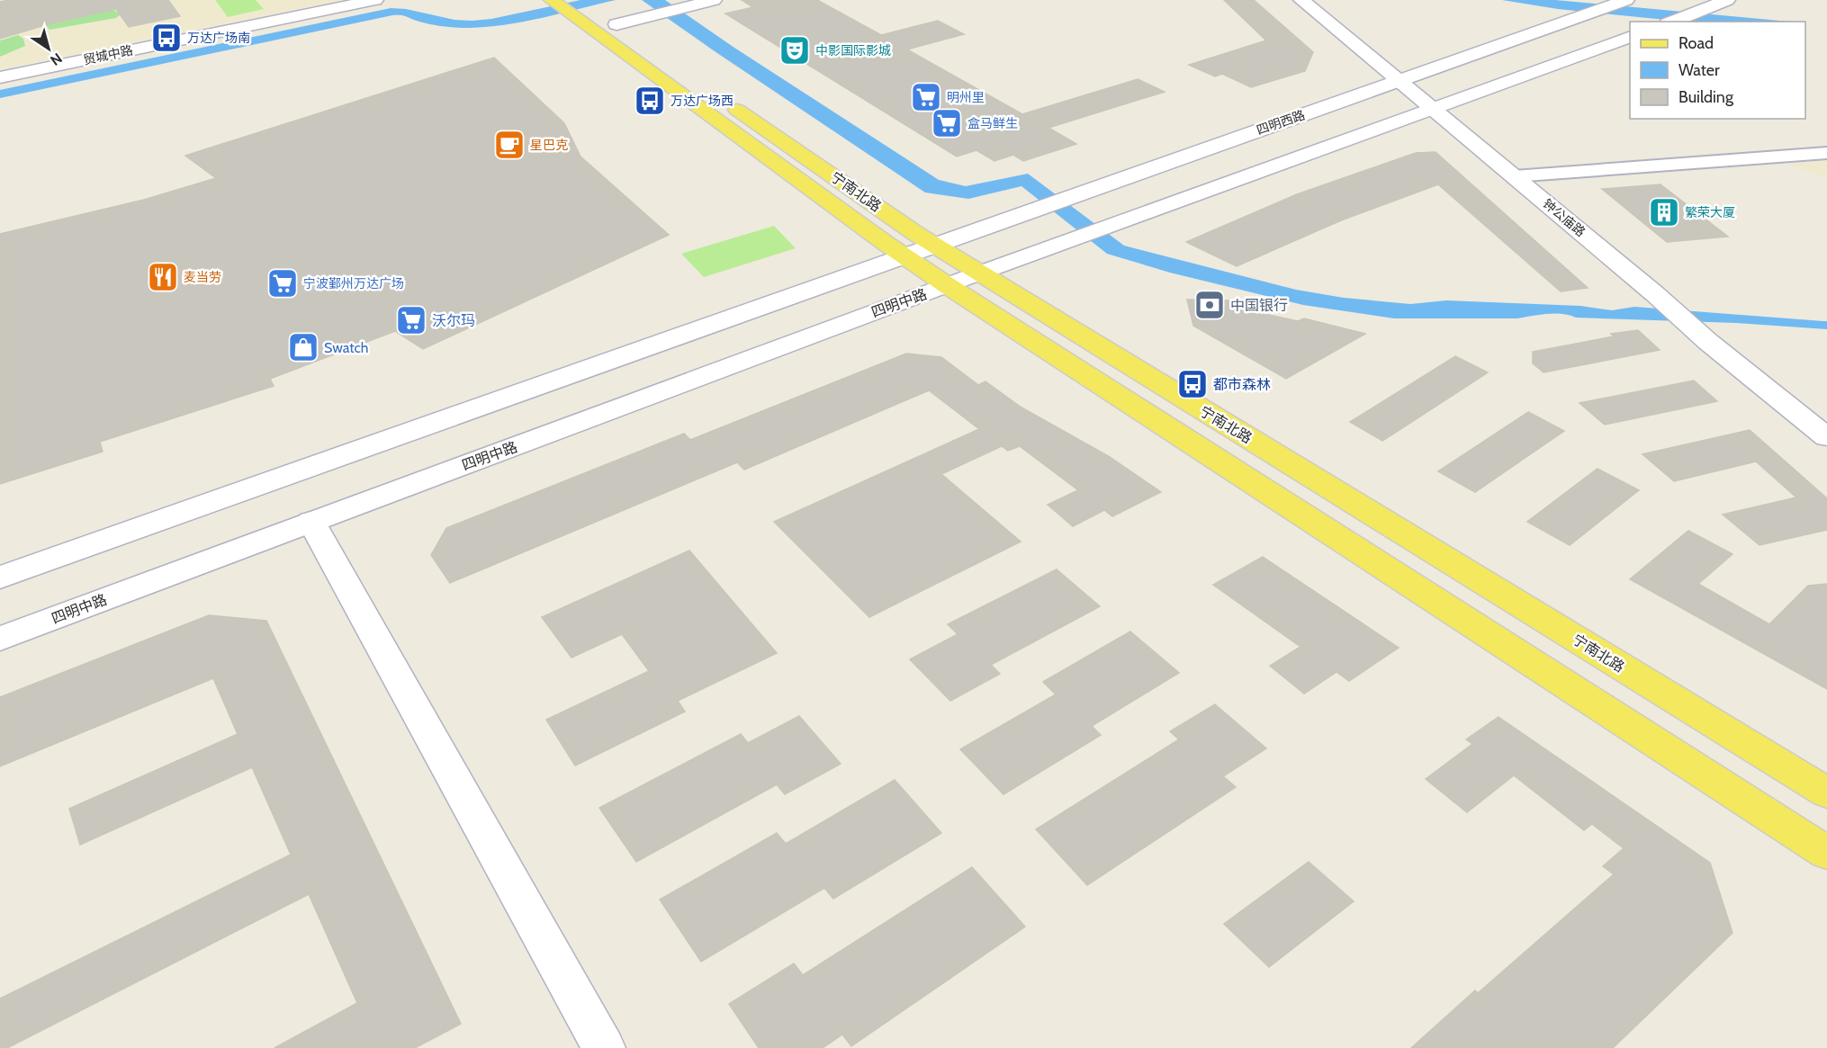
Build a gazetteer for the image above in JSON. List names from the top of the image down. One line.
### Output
{"streets":{"main road":["贸城中路","四明西路","宁南北路","钟公庙路","四明中路"]},"crossings":[["四明西路","宁南北路"],["四明西路","钟公庙路"],["宁南北路","四明中路"]],"places":{"bus stop":["万达广场南","万达广场西","都市森林"],"theatre":["中影国际影城"],"supermarket":["明州里","盒马鲜生","宁波鄞州万达广场","沃尔玛"],"cafe":["星巴克"],"building":["繁荣大厦"],"restaurant":["麦当劳"],"bank":["中国银行"],"shop":["Swatch"]},"legend":["Road","Water","Building"],"north":"bottom right"}
